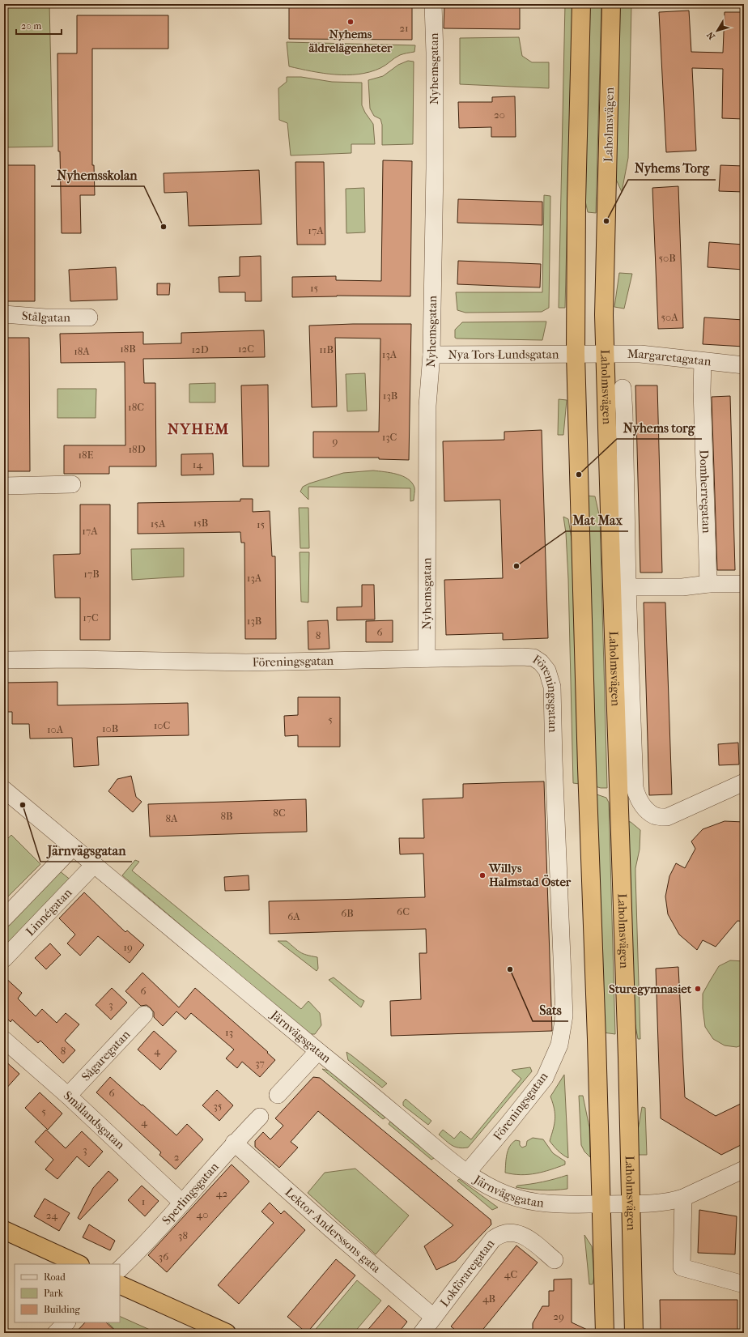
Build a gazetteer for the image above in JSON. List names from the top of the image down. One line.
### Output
{"streets":{"highway":["Laholmsvägen"],"street":["Nyhemsgatan","Stålgatan","Nya Tors-Lundsgatan","Margaretagatan","Domherregatan","Föreningsgatan","Linnégatan","Järnvägsgatan","Sågaregatan","Smålandsgatan","Sperlingsgatan","Lektor Anderssons gata","Lokföraregatan"]},"crossings":[["Nyhemsgatan","Nya Tors-Lundsgatan"],["Nyhemsgatan","Föreningsgatan"],["Laholmsvägen","Margaretagatan"],["Laholmsvägen","Järnvägsgatan"],["Nya Tors-Lundsgatan","Margaretagatan"],["Margaretagatan","Domherregatan"],["Föreningsgatan","Järnvägsgatan"],["Linnégatan","Järnvägsgatan"],["Sågaregatan","Smålandsgatan"],["Smålandsgatan","Sperlingsgatan"],["Sperlingsgatan","Lektor Anderssons gata"],["Lektor Anderssons gata","Lokföraregatan"]],"districts":["NYHEM"],"places":["Nyhems äldrelägenheter","Nyhems Torg","Nyhemsskolan","Nyhems torg","Mat Max","Järnvägsgatan","Willys Halmstad Öster","Sats","Sturegymnasiet"],"house_numbers":["21","20","17A","50B","15","50A","18B","12C","12D","11B","18A","13A","13B","18C","13C","9","18D","18E","14","15B","15A","15","17A","17B","13A","17C","13B","6","8","5","10C","10B","10A","8C","8B","8A","6C","6B","6A","19","6","3","13","8","4","37","6","35","5","4","3","2","42","1","40","24","38","36","4C","4B","29"],"legend":["Road","Park","Building"],"scale_bar":"20 m","north":"bottom left"}
